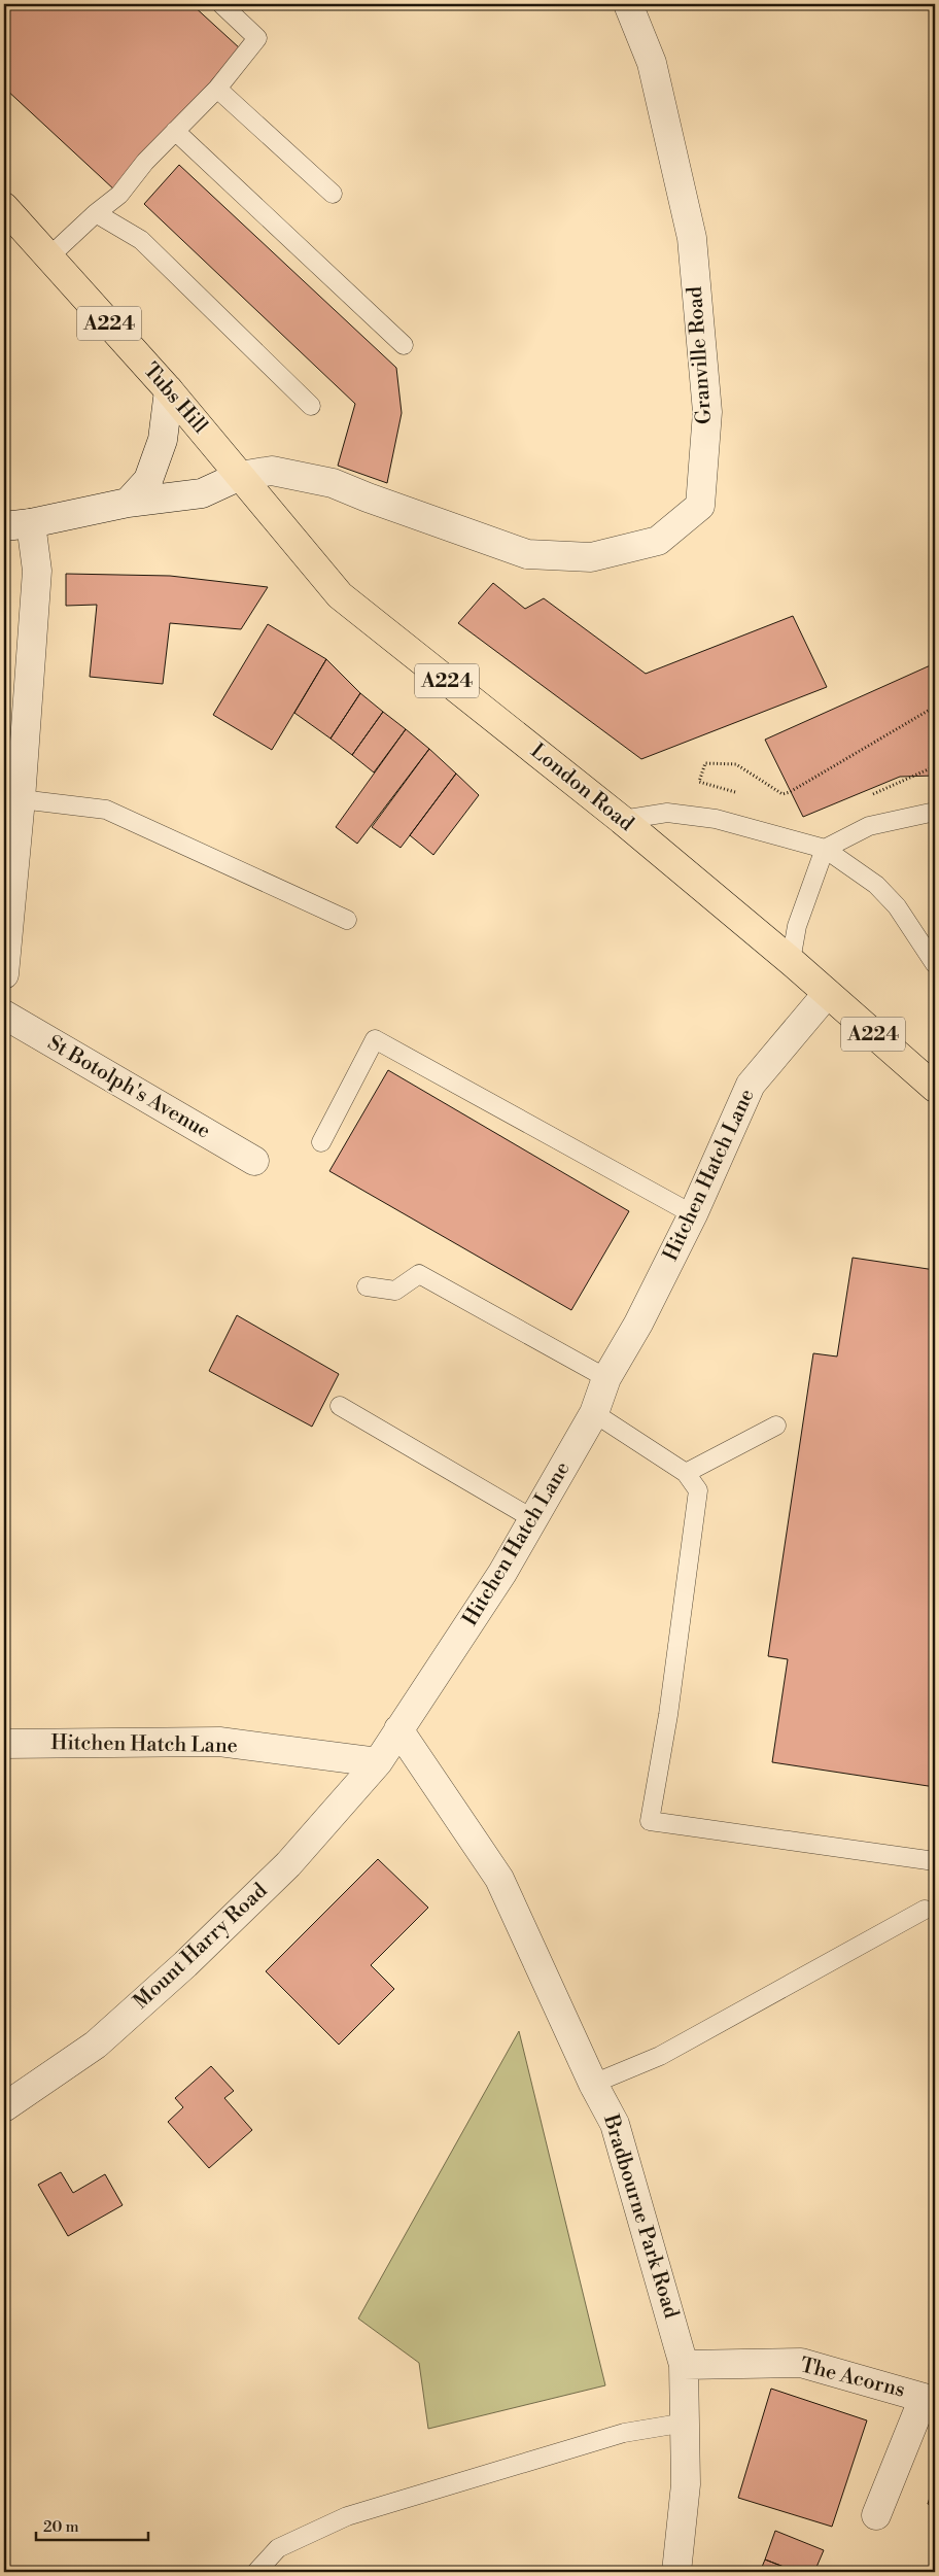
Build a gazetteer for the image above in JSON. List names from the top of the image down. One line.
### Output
{"streets":{"main road":["A224","Tubs Hill","London Road"],"street":["Granville Road","St Botolph's Avenue","Hitchen Hatch Lane","Mount Harry Road","Bradbourne Park Road","The Acorns"]},"crossings":[["Granville Road","Tubs Hill"],["Granville Road","London Road"],["Tubs Hill","London Road"],["London Road","Hitchen Hatch Lane"],["Hitchen Hatch Lane","Mount Harry Road"],["Hitchen Hatch Lane","Bradbourne Park Road"],["Bradbourne Park Road","The Acorns"]],"scale_bar":"20 m"}
